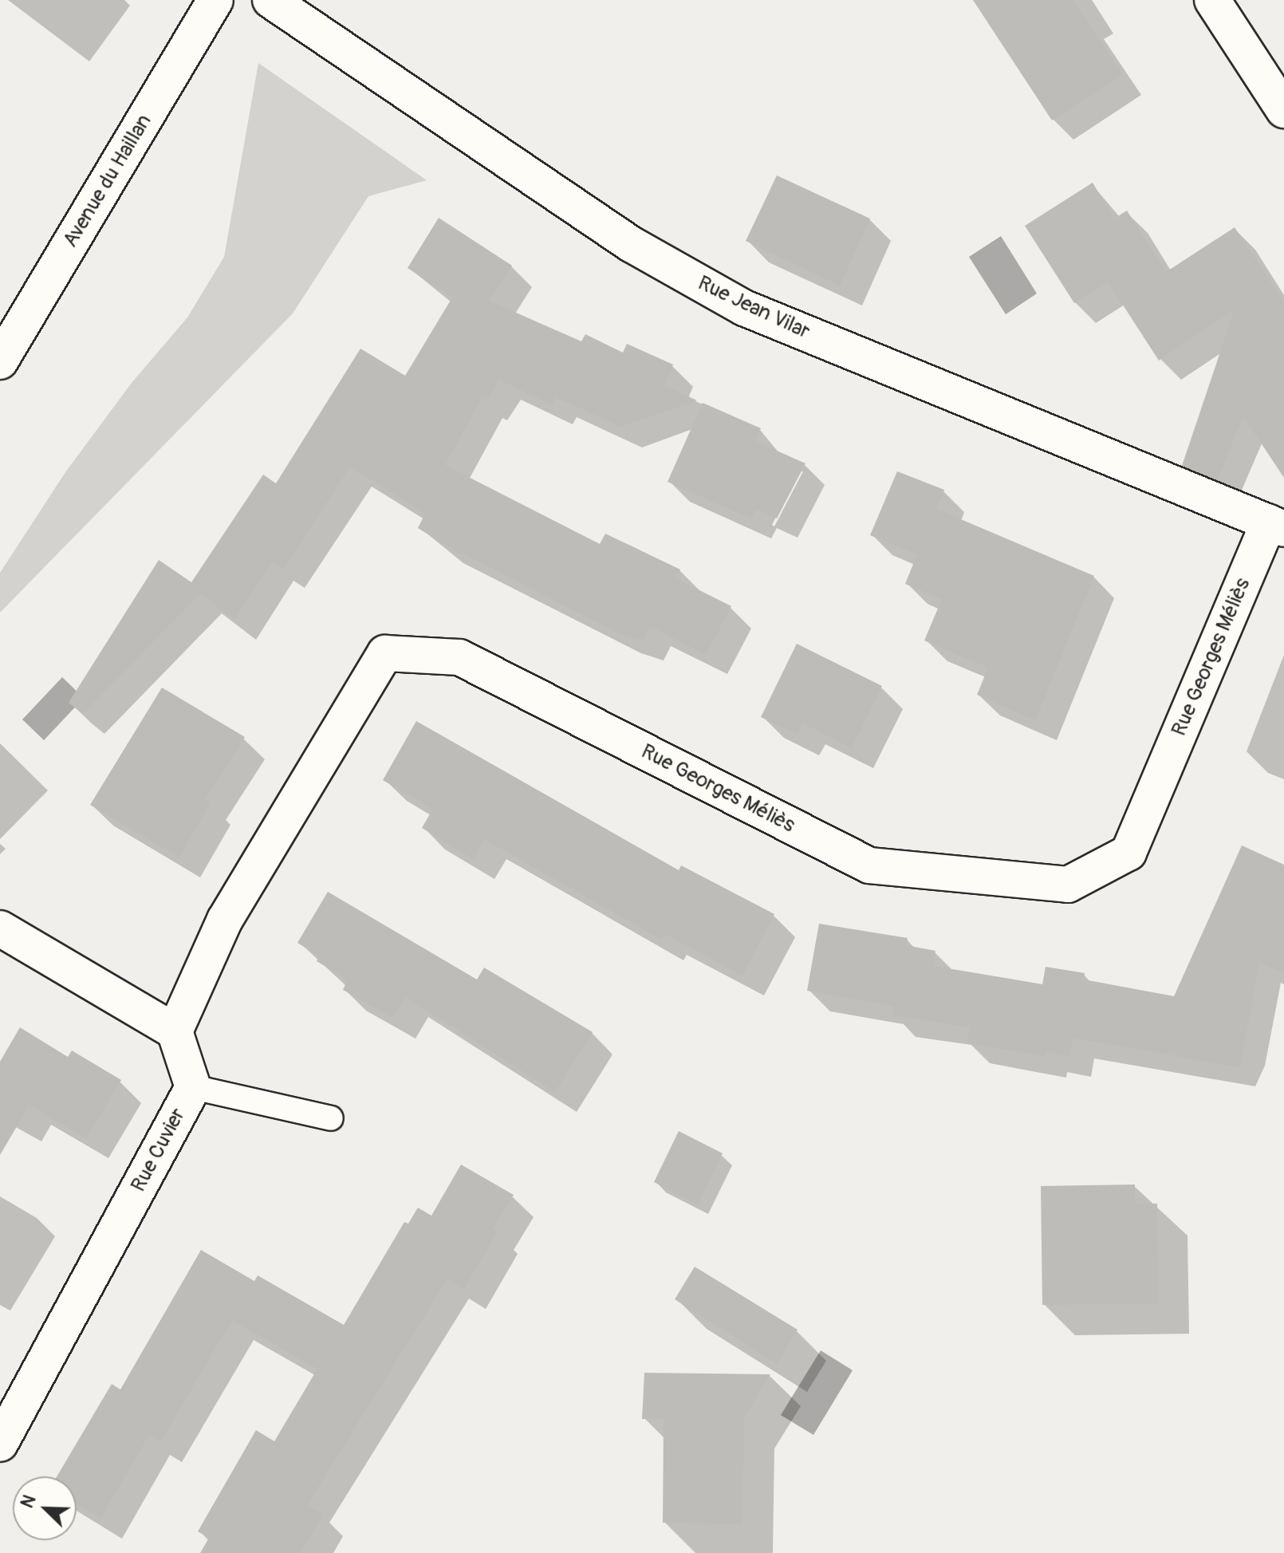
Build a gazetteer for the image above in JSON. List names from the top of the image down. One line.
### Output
{"streets":{"street":["Avenue du Haillan","Rue Jean Vilar","Rue Georges Méliès","Rue Cuvier"]},"crossings":[["Rue Jean Vilar","Rue Georges Méliès"],["Rue Georges Méliès","Rue Cuvier"]],"north":"top left"}
